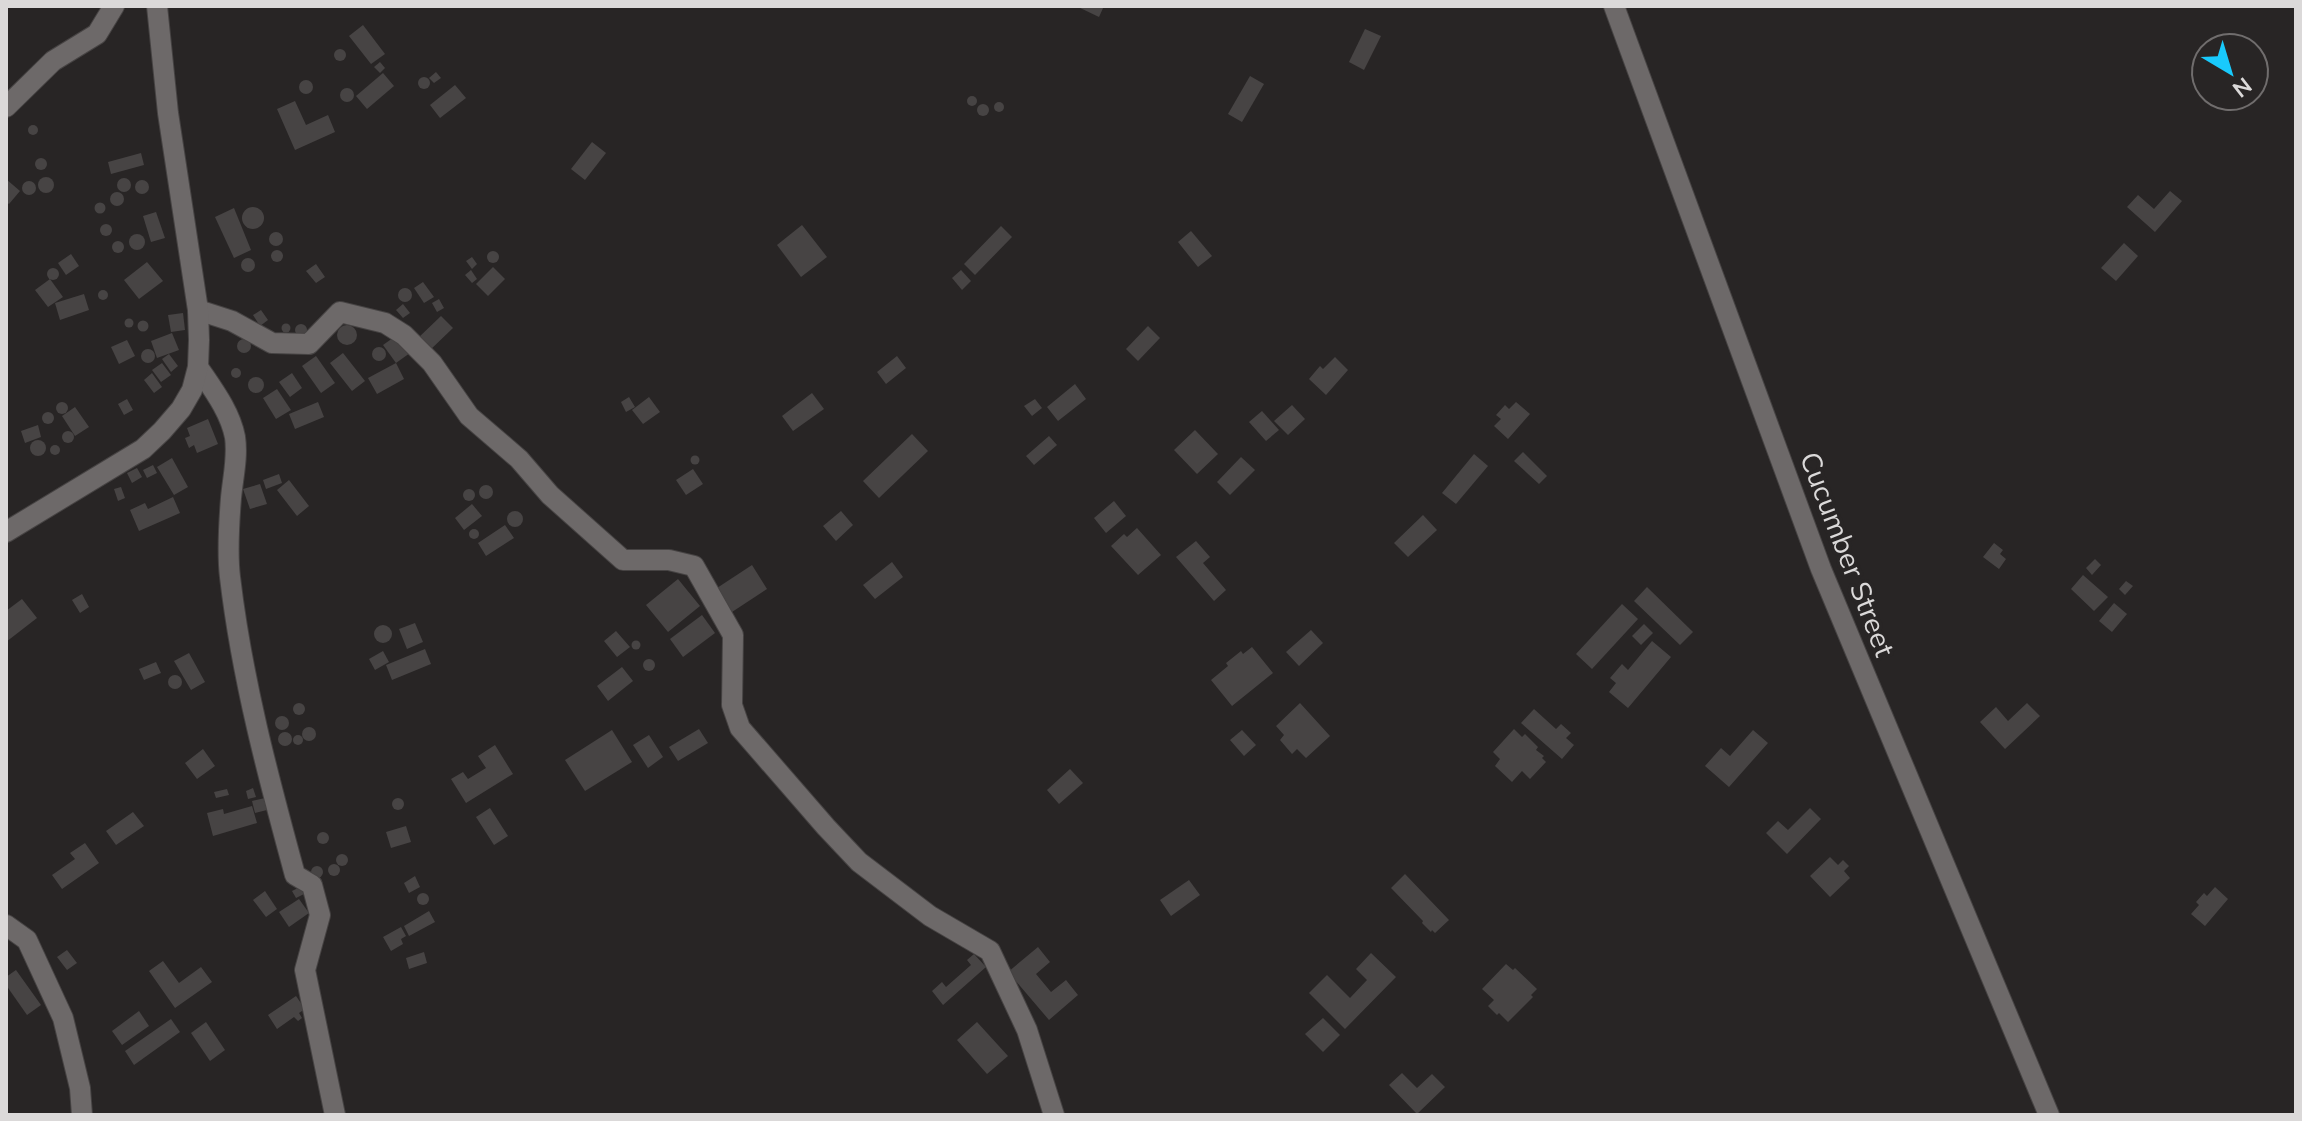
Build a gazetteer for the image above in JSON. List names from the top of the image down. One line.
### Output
{"streets":{"street":["Cucumber Street"]},"north":"bottom right"}
